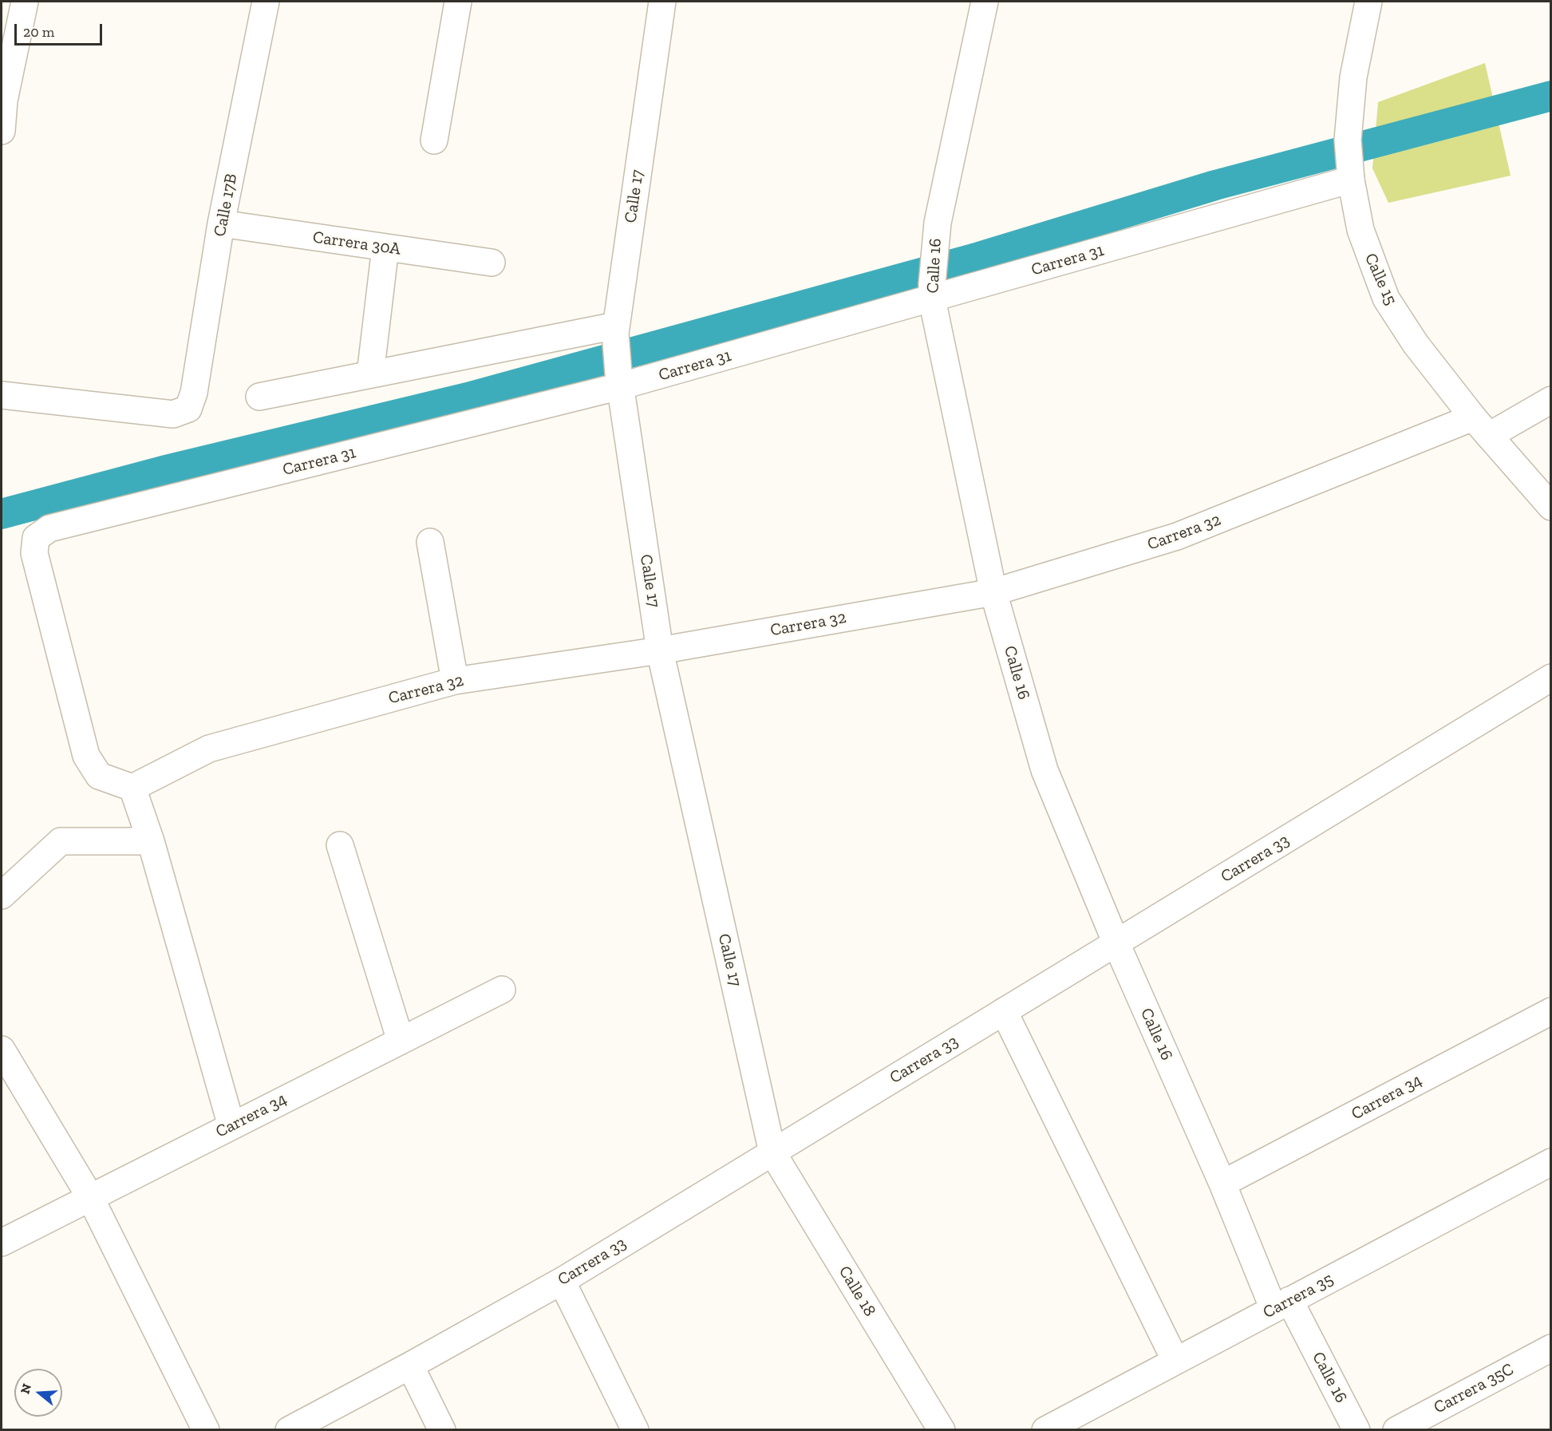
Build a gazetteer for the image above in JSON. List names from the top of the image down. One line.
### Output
{"streets":{"street":["Calle 17","Calle 17B","Carrera 30A","Carrera 31","Calle 16","Calle 15","Carrera 32","Carrera 33","Carrera 34","Calle 18","Carrera 35","Carrera 35C"]},"crossings":[["Calle 17","Carrera 31"],["Calle 17","Carrera 32"],["Calle 17","Carrera 33"],["Calle 17","Calle 18"],["Calle 17B","Carrera 30A"],["Carrera 31","Calle 16"],["Carrera 31","Calle 15"],["Carrera 31","Carrera 32"],["Calle 16","Carrera 32"],["Calle 16","Carrera 33"],["Calle 16","Carrera 34"],["Calle 16","Carrera 35"],["Calle 15","Carrera 32"],["Carrera 33","Calle 18"]],"scale_bar":"20 m","north":"left"}
